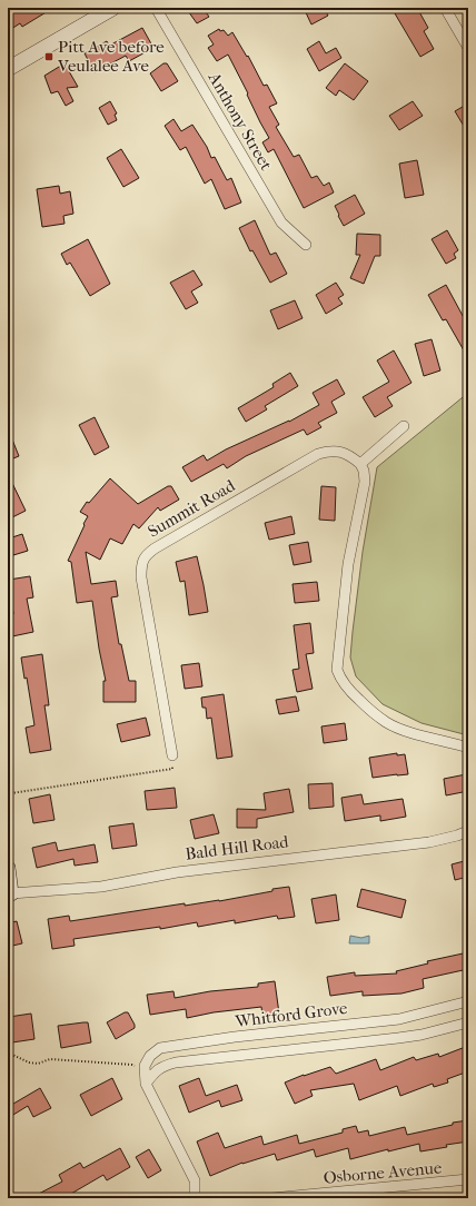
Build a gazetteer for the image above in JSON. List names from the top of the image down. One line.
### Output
{"streets":{"street":["Anthony Street","Summit Road","Bald Hill Road","Whitford Grove","Osborne Avenue"]},"places":{"transit":["Pitt Ave before Veulalee Ave"]}}
